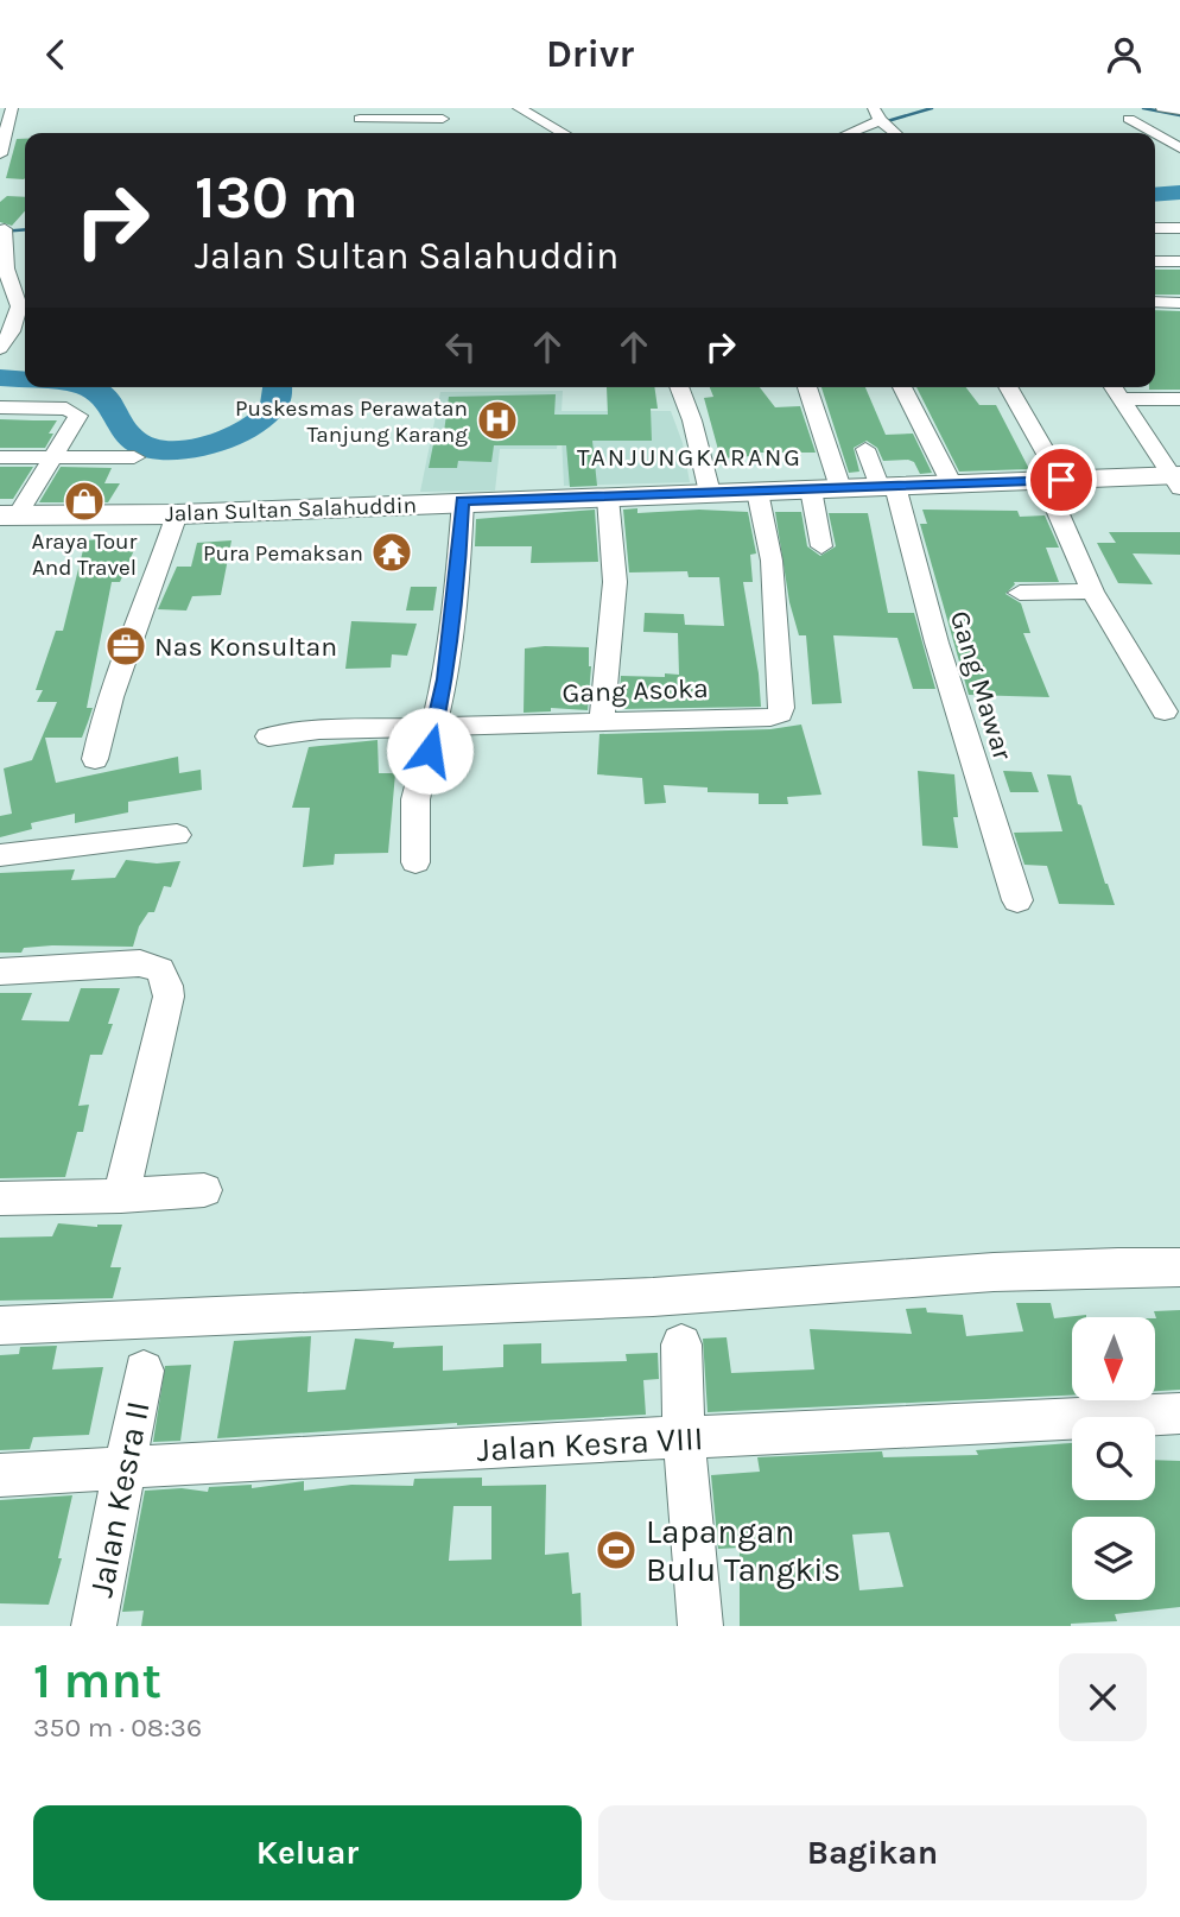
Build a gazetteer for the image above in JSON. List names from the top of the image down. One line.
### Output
{"streets":{"main road":["Jalan Sultan Salahuddin"],"street":["Gang Mawar","Gang Asoka","Jalan Kesra VIII","Jalan Kesra II"]},"crossings":[["Jalan Sultan Salahuddin","Gang Mawar"],["Jalan Sultan Salahuddin","Gang Asoka"],["Jalan Kesra VIII","Jalan Kesra II"]],"districts":["TANJUNGKARANG"],"places":{"hospital":["Puskesmas Perawatan Tanjung Karang"],"shop":["Araya Tour And Travel"],"temple":["Pura Pemaksan"],"office":["Nas Konsultan"],"sports":["Lapangan Bulu Tangkis"]},"north":"bottom","page":{"header":"Drivr","turn":["130 m","Jalan Sultan Salahuddin"],"heading":["1 mnt","350 m · 08:36"],"buttons":["Keluar","Bagikan"]}}
